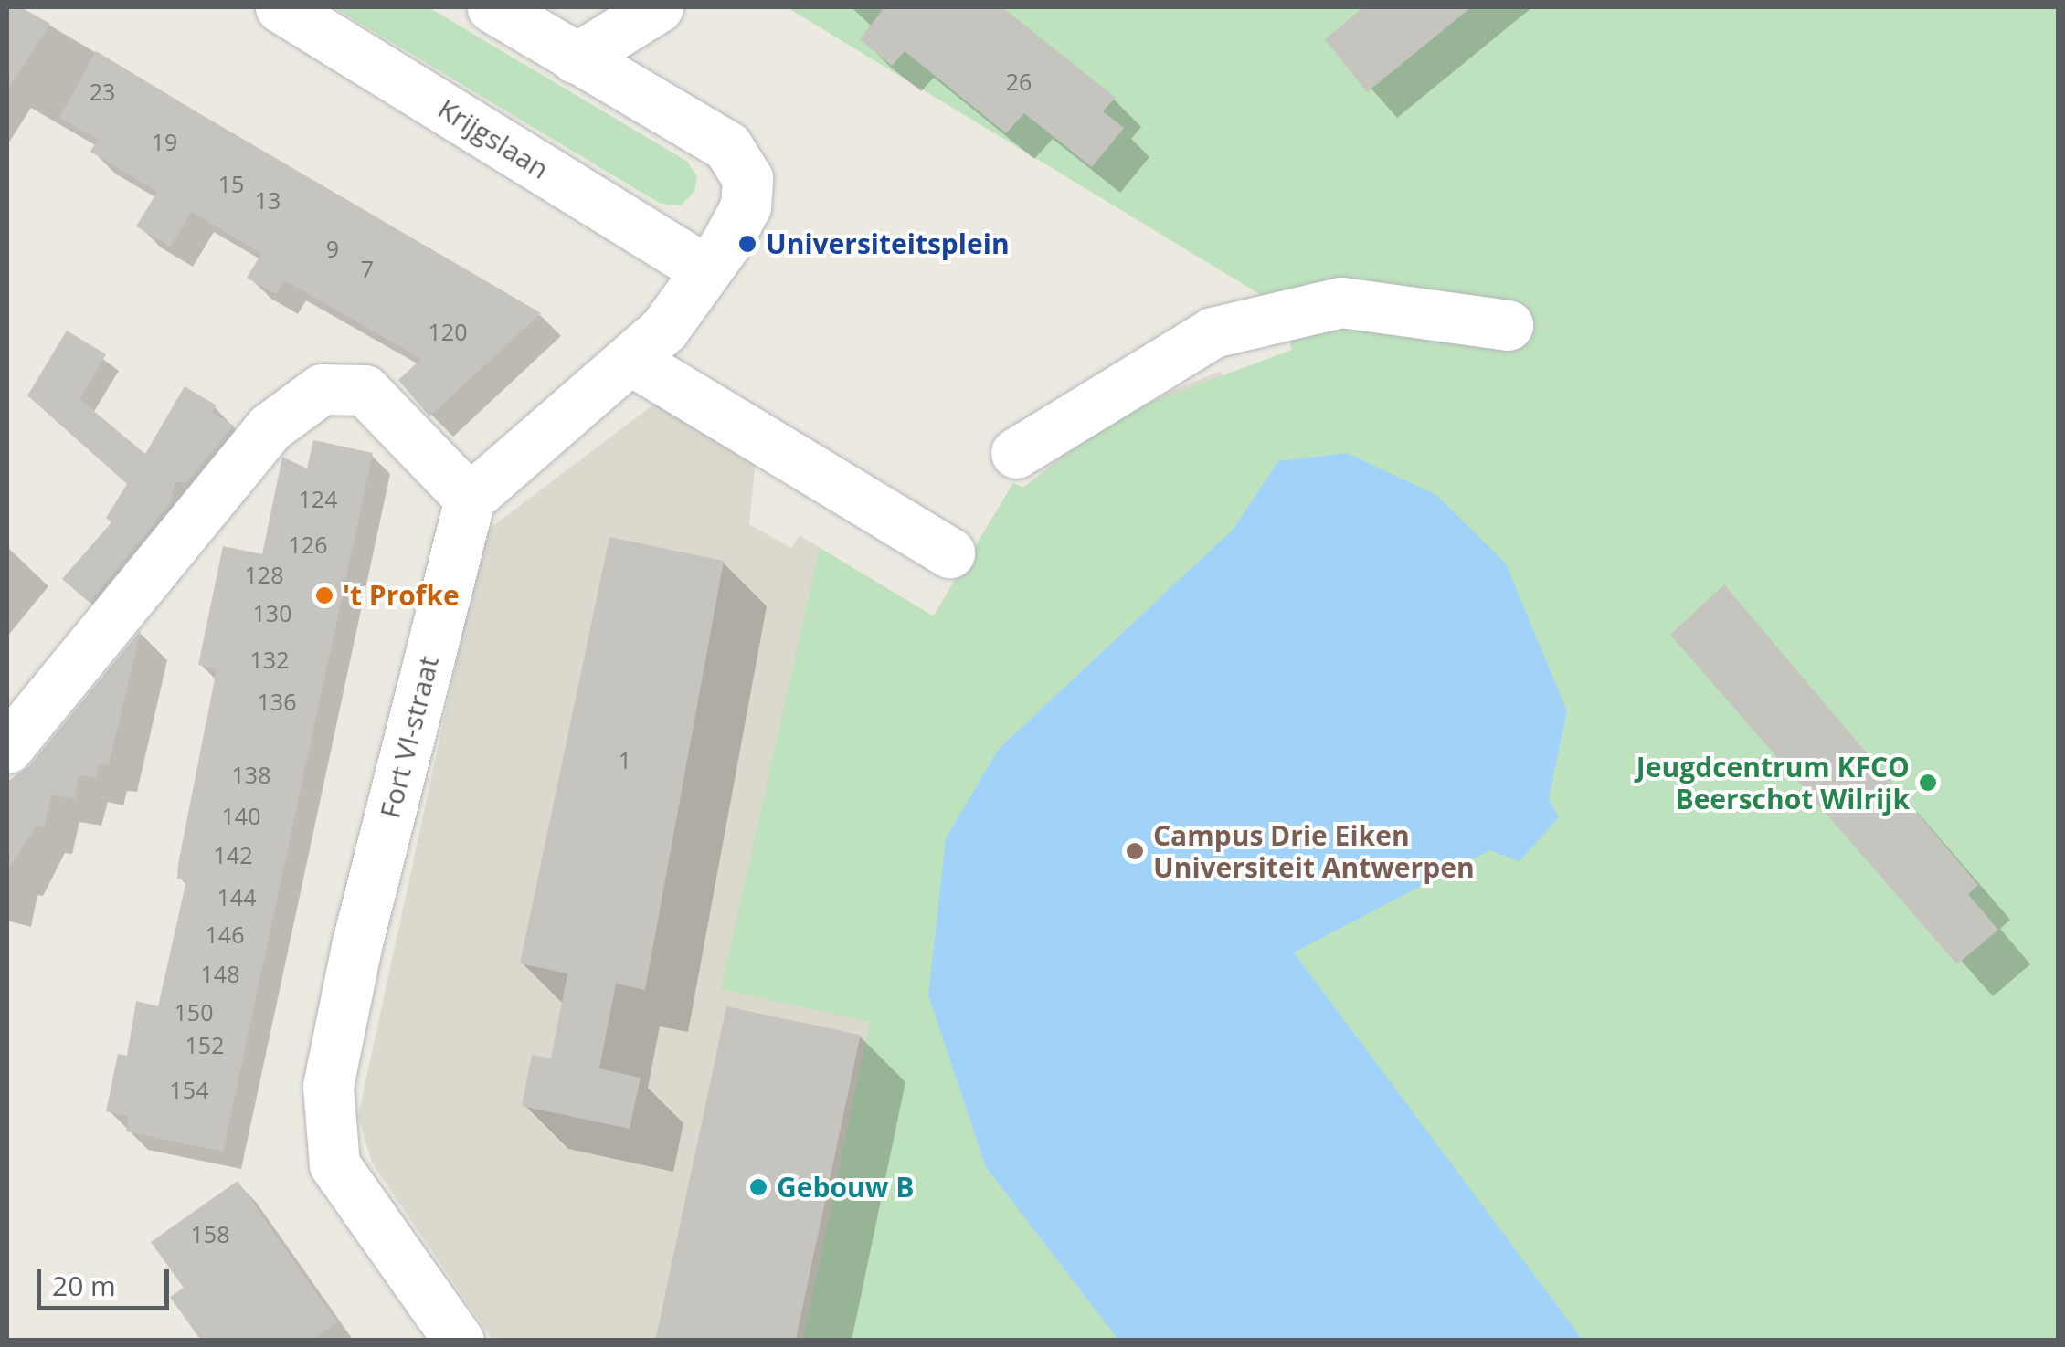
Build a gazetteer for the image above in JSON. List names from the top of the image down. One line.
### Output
{"streets":{"street":["Krijgslaan","Fort VI-straat"]},"places":["Universiteitsplein","'t Profke","Jeugdcentrum KFCO Beerschot Wilrijk","Campus Drie Eiken Universiteit Antwerpen","Gebouw B"],"house_numbers":["26","23","19","15","13","9","7","120","124","126","128","130","132","136","1","138","140","142","144","146","148","150","152","154","158"],"scale_bar":"20 m"}
